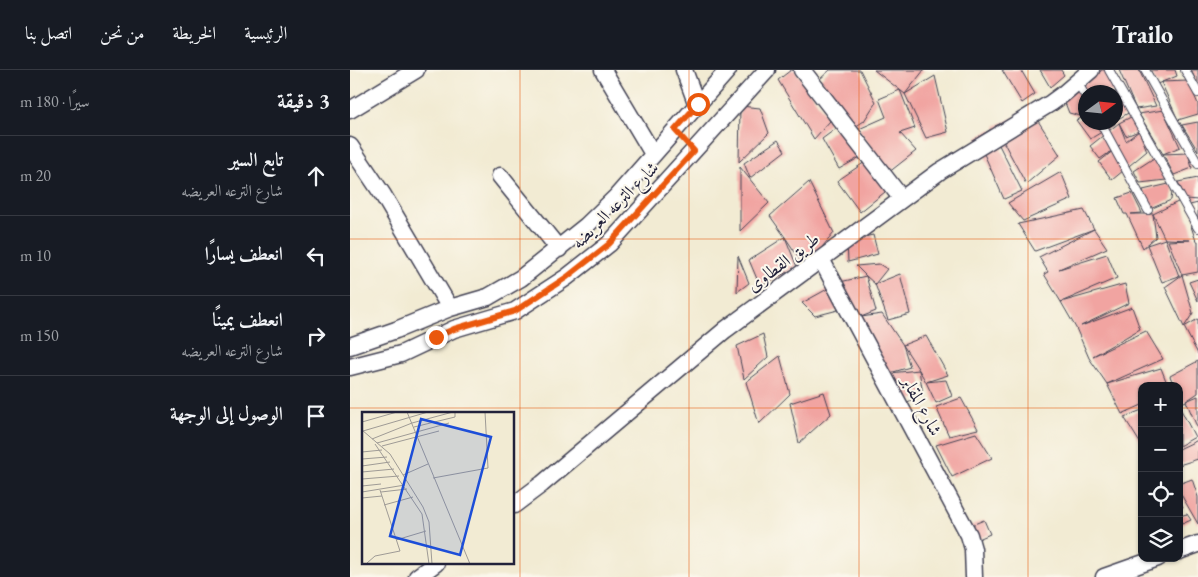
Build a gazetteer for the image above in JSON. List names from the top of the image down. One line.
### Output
{"streets":{"street":["شارع الترعه العريضه","طريق القطاوى","شارع المقابر"]},"crossings":[["طريق القطاوى","شارع المقابر"]],"north":"right","page":{"header":"Trailo","nav":["الرئيسية","الخريطة","من نحن","اتصل بنا"],"heading":["3 دقيقة","سيرًا · 180 m"],"list":[["تابع السير","شارع الترعه العريضه","20 m"],["انعطف يسارًا","10 m"],["انعطف يمينًا","شارع الترعه العريضه","150 m"],"الوصول إلى الوجهة"],"map_buttons":["+","−"]}}
